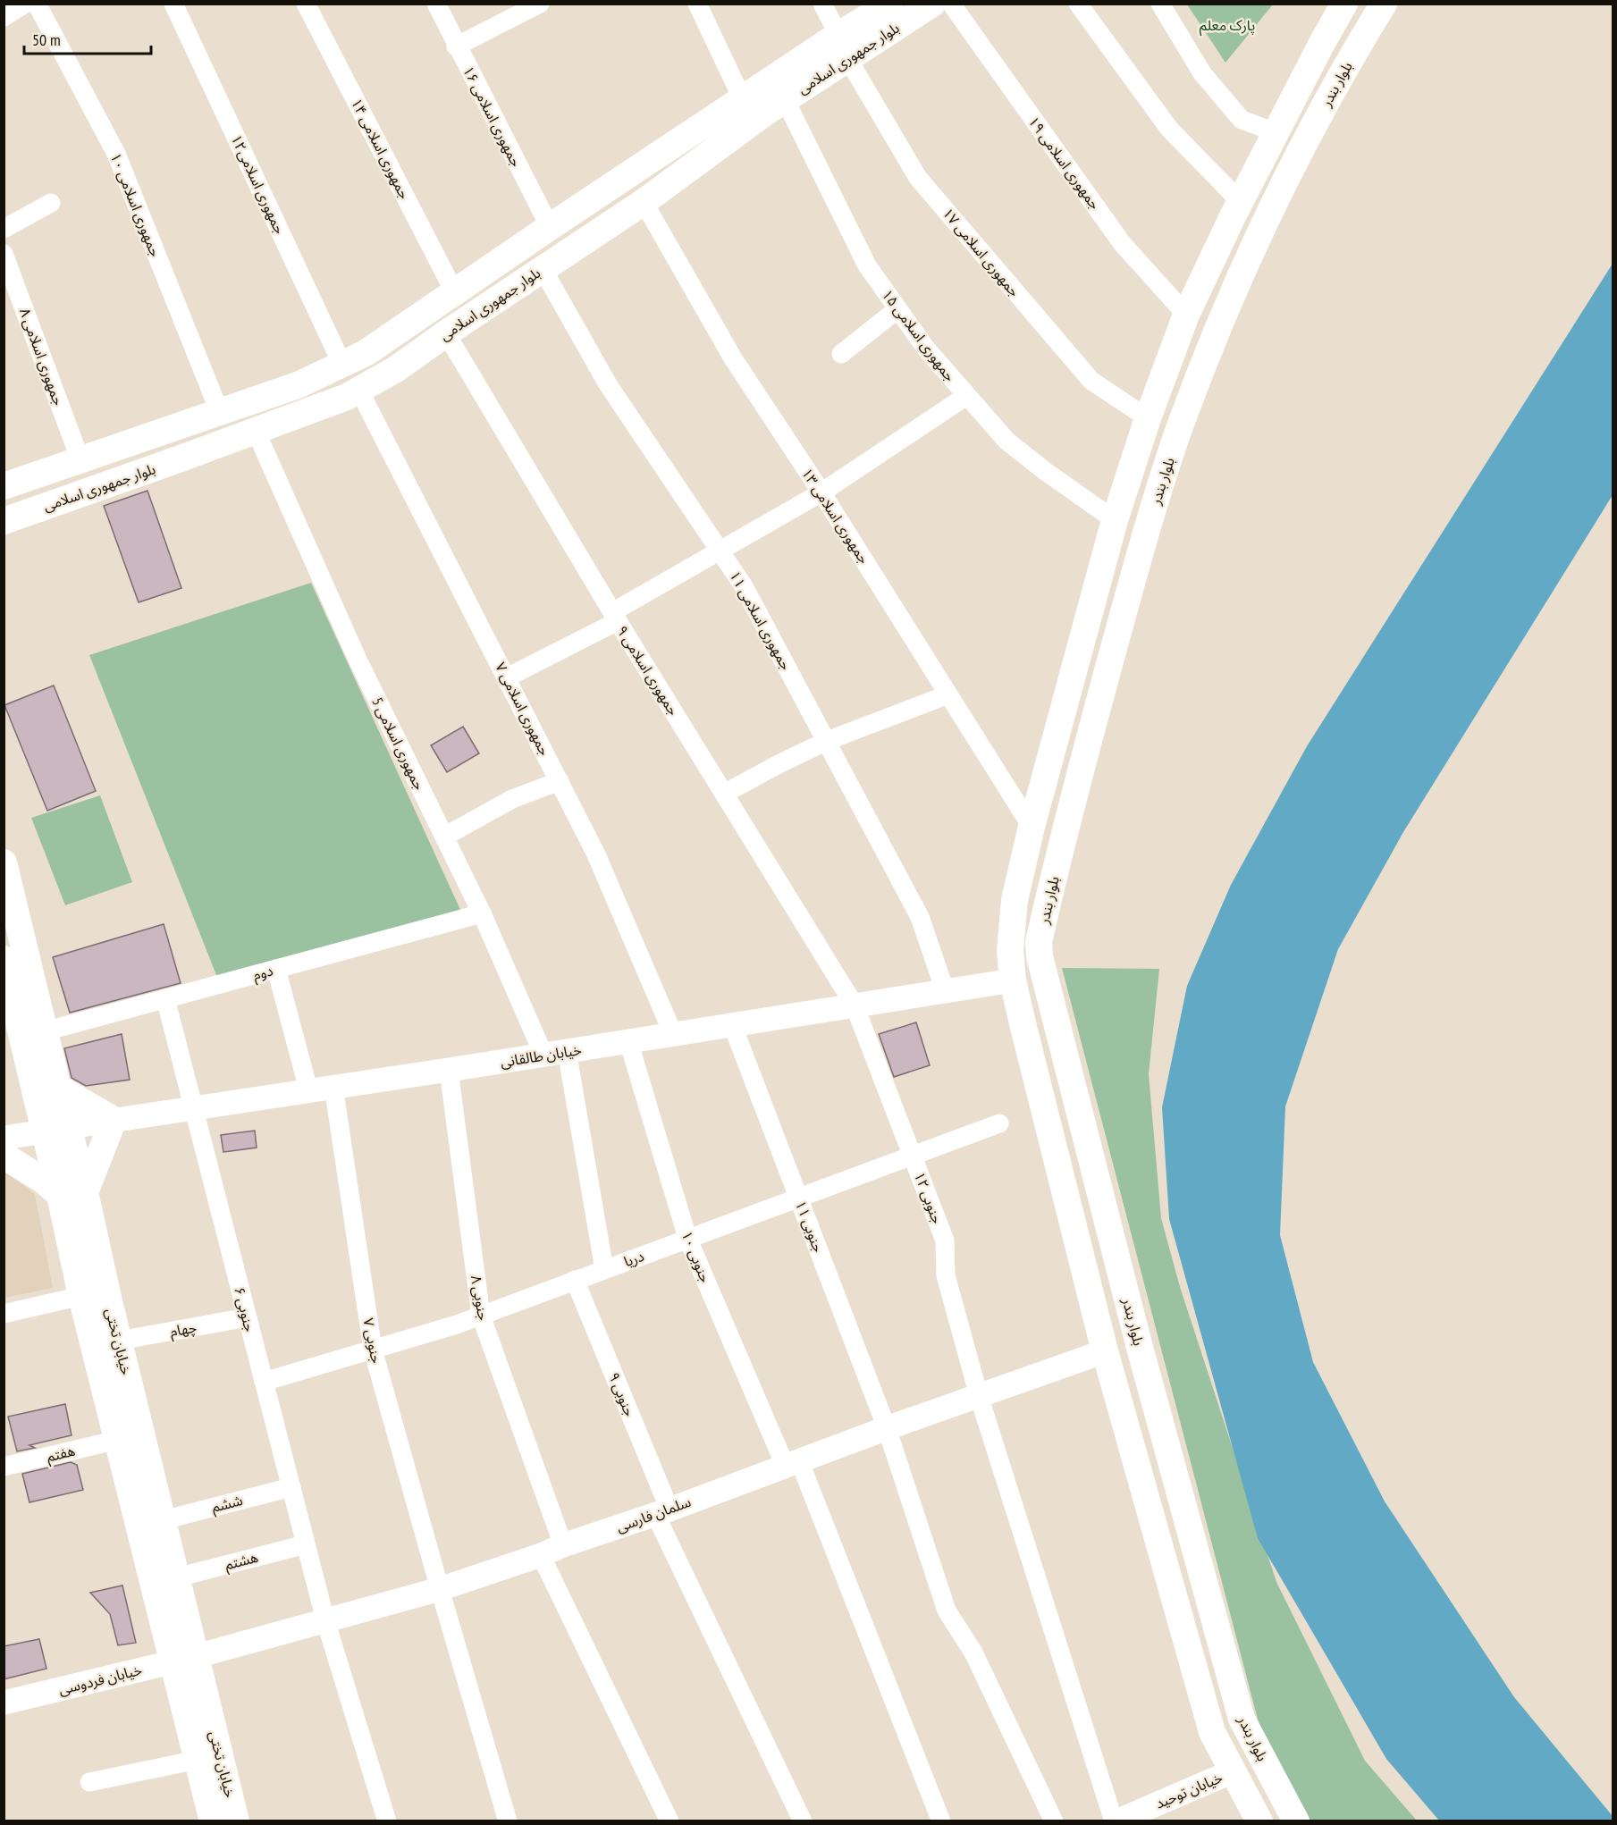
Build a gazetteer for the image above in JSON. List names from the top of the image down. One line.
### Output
{"streets":{"main road":["بلوار جمهوری اسلامی","بلوار بندر","خیابان تختی"],"street":["جمهوری اسلامی ۱۶","جمهوری اسلامی ۱۴","جمهوری اسلامی ۱۹","جمهوری اسلامی۱۲","جمهوری اسلامی ۱۰","جمهوری اسلامی ۱۷","جمهوری اسلامی ۱۵","جمهوری اسلامی ۸","جمهوری اسلامی ۱۳","جمهوری اسلامی ۱۱","جمهوری اسلامی ۹","جمهوری اسلامی ۷","جمهوری اسلامی 5","دوم","خیابان طالقانی","۱۲ جنوبی","۱۱ جنوبی","۱۰ جنوبی","دریا","۸ جنوبی","۶ جنوبی","چهام","۷ جنوبی","۹ جنوبی","هفتم","ششم","سلمان فارسی","هشتم","خیابان فردوسی","خیابان توحید"]},"crossings":[["بلوار جمهوری اسلامی","جمهوری اسلامی ۱۶"],["بلوار جمهوری اسلامی","جمهوری اسلامی ۱۴"],["بلوار جمهوری اسلامی","جمهوری اسلامی۱۲"],["بلوار جمهوری اسلامی","جمهوری اسلامی ۱۰"],["بلوار جمهوری اسلامی","جمهوری اسلامی ۱۷"],["بلوار جمهوری اسلامی","جمهوری اسلامی ۱۵"],["بلوار جمهوری اسلامی","جمهوری اسلامی ۸"],["بلوار جمهوری اسلامی","جمهوری اسلامی ۱۳"],["بلوار جمهوری اسلامی","جمهوری اسلامی ۱۱"],["بلوار جمهوری اسلامی","جمهوری اسلامی ۹"],["بلوار جمهوری اسلامی","جمهوری اسلامی ۷"],["بلوار جمهوری اسلامی","جمهوری اسلامی 5"],["بلوار بندر","جمهوری اسلامی ۱۹"],["بلوار بندر","جمهوری اسلامی ۱۷"],["بلوار بندر","جمهوری اسلامی ۱۵"],["بلوار بندر","جمهوری اسلامی ۱۳"],["بلوار بندر","خیابان طالقانی"],["بلوار بندر","سلمان فارسی"],["بلوار بندر","خیابان توحید"],["جمهوری اسلامی ۱۱","خیابان طالقانی"],["جمهوری اسلامی ۹","خیابان طالقانی"],["جمهوری اسلامی ۹","۱۲ جنوبی"],["جمهوری اسلامی ۷","خیابان طالقانی"],["جمهوری اسلامی 5","دوم"],["جمهوری اسلامی 5","خیابان طالقانی"],["دوم","۶ جنوبی"],["دوم","خیابان تختی"],["خیابان طالقانی","۱۲ جنوبی"],["خیابان طالقانی","۱۱ جنوبی"],["خیابان طالقانی","۱۰ جنوبی"],["خیابان طالقانی","۸ جنوبی"],["خیابان طالقانی","۶ جنوبی"],["خیابان طالقانی","۷ جنوبی"],["خیابان طالقانی","خیابان تختی"],["۱۲ جنوبی","دریا"],["۱۲ جنوبی","سلمان فارسی"],["۱۲ جنوبی","خیابان توحید"],["۱۱ جنوبی","دریا"],["۱۱ جنوبی","سلمان فارسی"],["۱۰ جنوبی","دریا"],["۱۰ جنوبی","سلمان فارسی"],["دریا","۸ جنوبی"],["دریا","۶ جنوبی"],["دریا","۷ جنوبی"],["دریا","۹ جنوبی"],["۸ جنوبی","سلمان فارسی"],["۶ جنوبی","چهام"],["۶ جنوبی","ششم"],["۶ جنوبی","سلمان فارسی"],["۶ جنوبی","هشتم"],["چهام","خیابان تختی"],["۷ جنوبی","سلمان فارسی"],["خیابان تختی","هفتم"],["خیابان تختی","ششم"],["خیابان تختی","سلمان فارسی"],["خیابان تختی","هشتم"],["خیابان تختی","خیابان فردوسی"],["۹ جنوبی","سلمان فارسی"],["سلمان فارسی","خیابان فردوسی"]],"parks":["پارک معلم"],"scale_bar":"50 m"}
